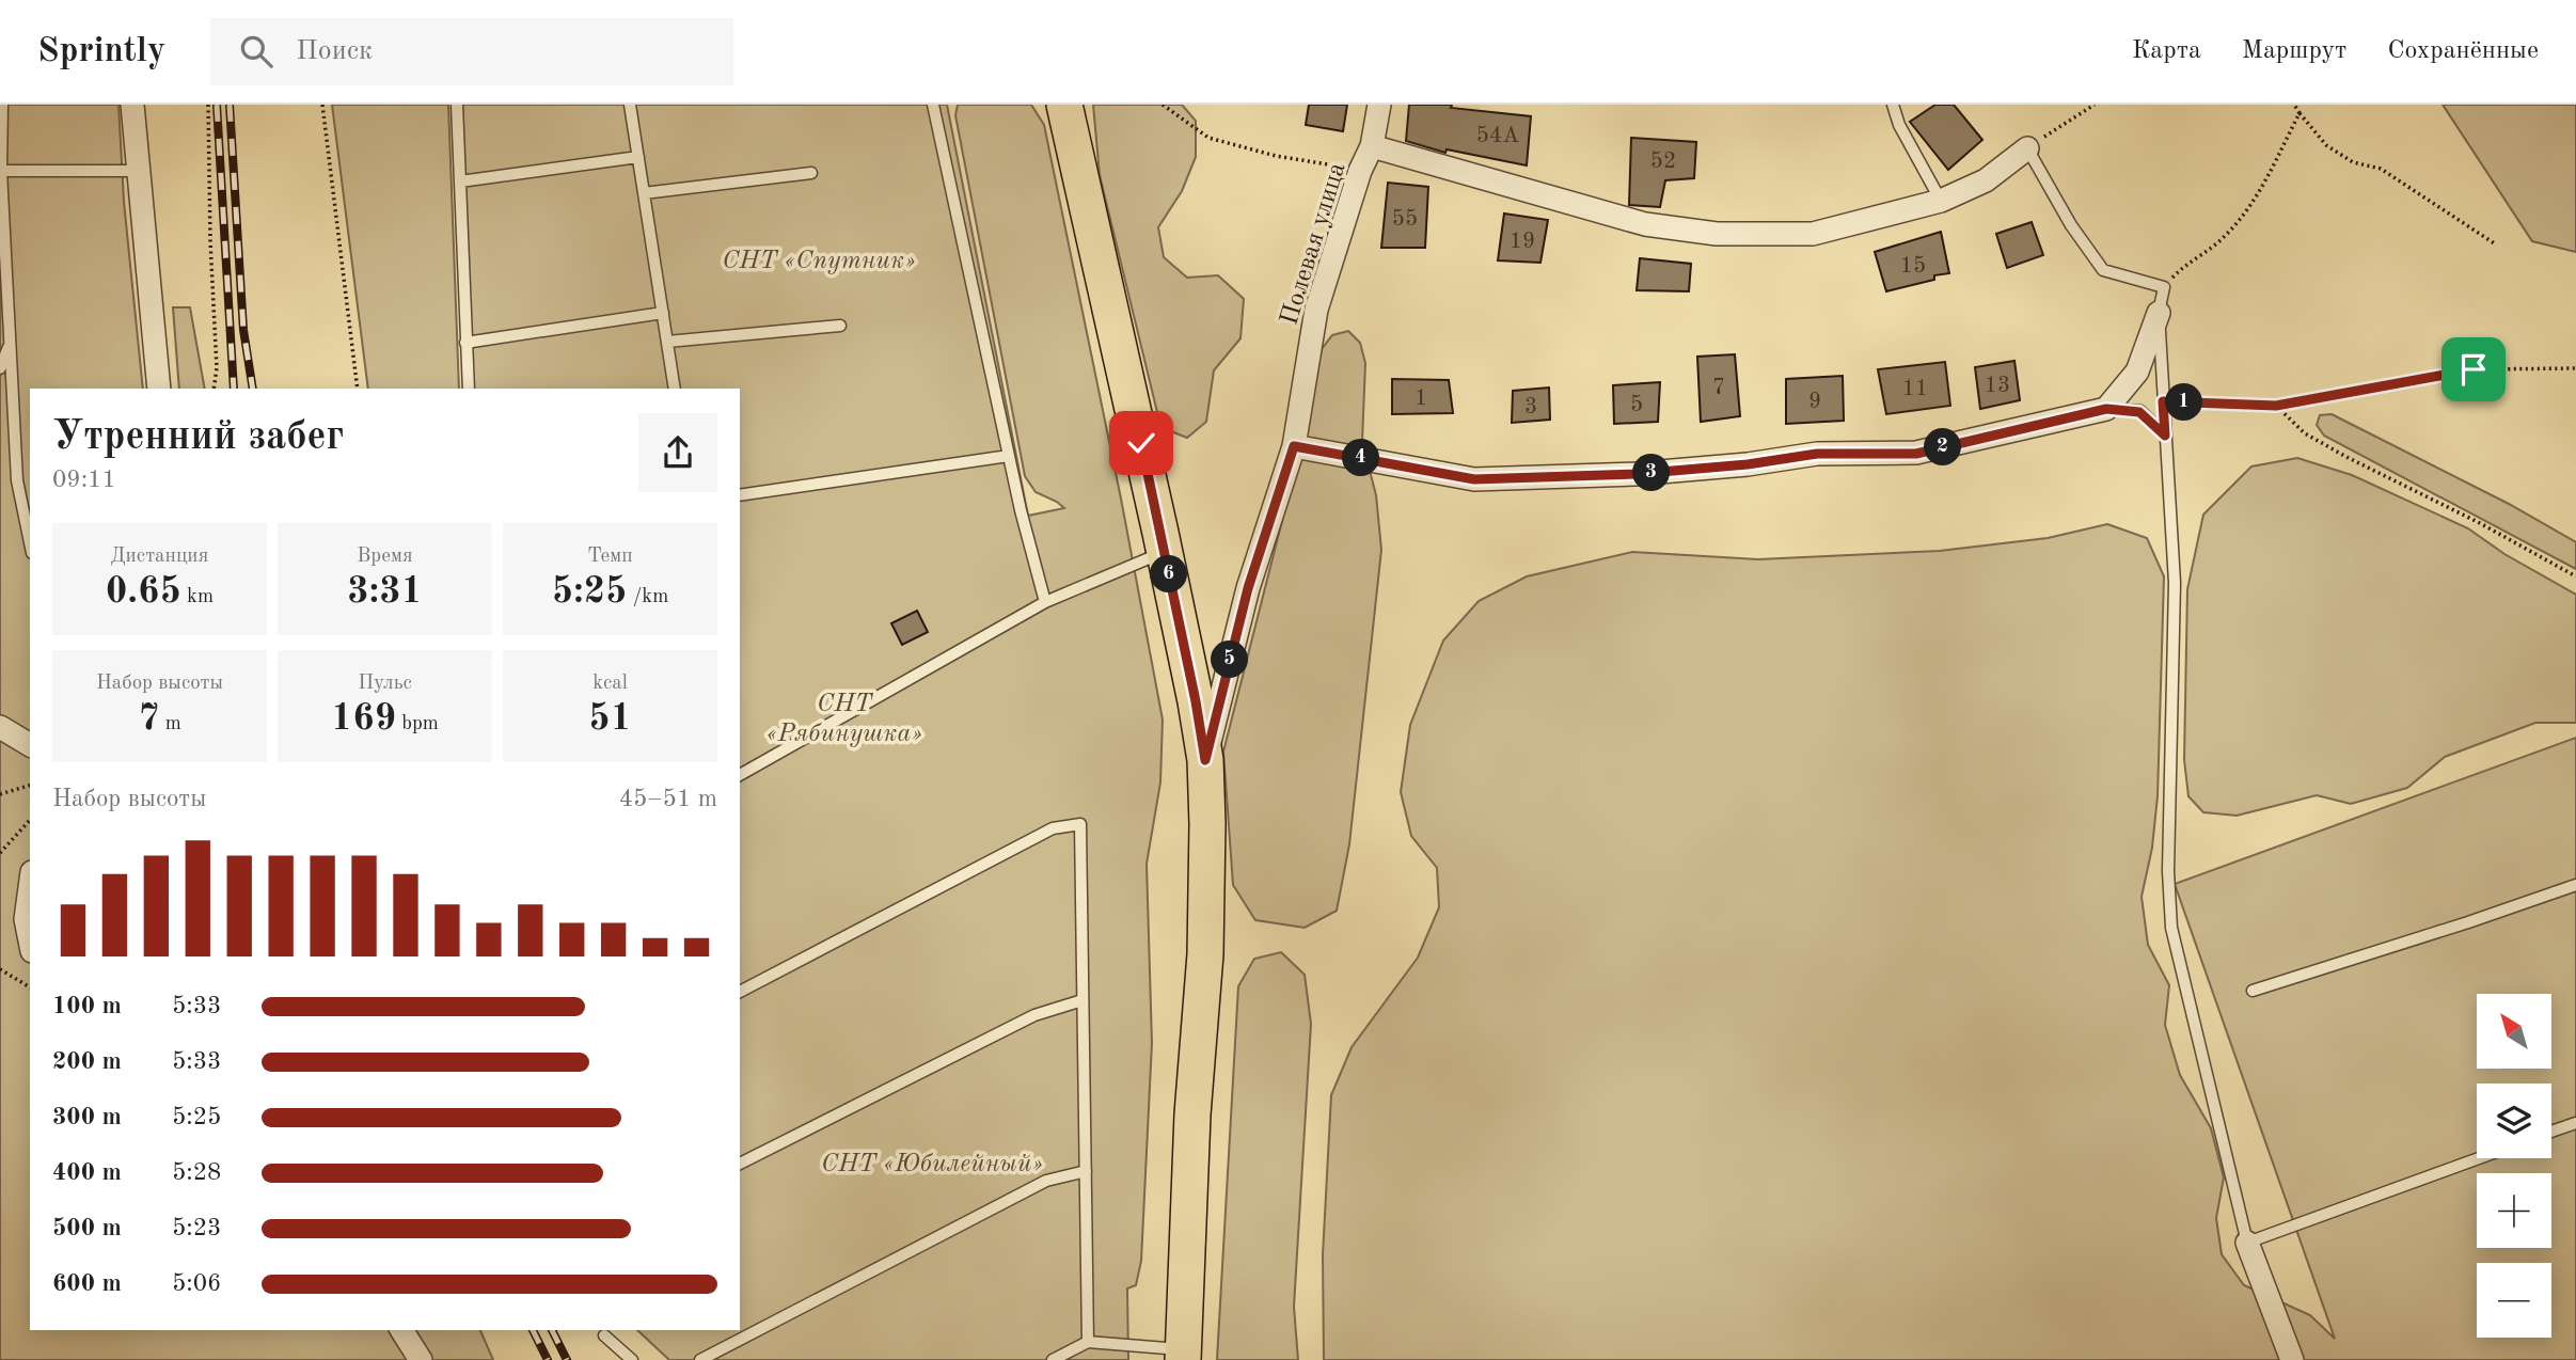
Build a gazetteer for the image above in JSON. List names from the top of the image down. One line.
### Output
{"streets":{"street":["Полевая улица"]},"parks":["СНТ «Спутник»","СНТ «Рябинушка»","СНТ «Юбилейный»"],"house_numbers":["54А","52","55","19","15","13","7","11","1","9","5","3"],"north":"top left","page":{"header":"Sprintly","search":"Поиск","nav":["Карта","Маршрут","Сохранённые"],"pins":["1","2","4","3","6","5"],"heading":["Утренний забег","09:11"],"stats":[["Дистанция","0.65 km"],["Время","3:31"],["Темп","5:25 /km"],["Набор высоты","7 m"],["Пульс","169 bpm"],["kcal","51"]],"chart":["Набор высоты","45–51 m"],"list":[{"name":"100 m","note":"5:33"},{"name":"200 m","note":"5:33"},{"name":"300 m","note":"5:25"},{"name":"400 m","note":"5:28"},{"name":"500 m","note":"5:23"},{"name":"600 m","note":"5:06"}],"map_buttons":["+","−"]}}
